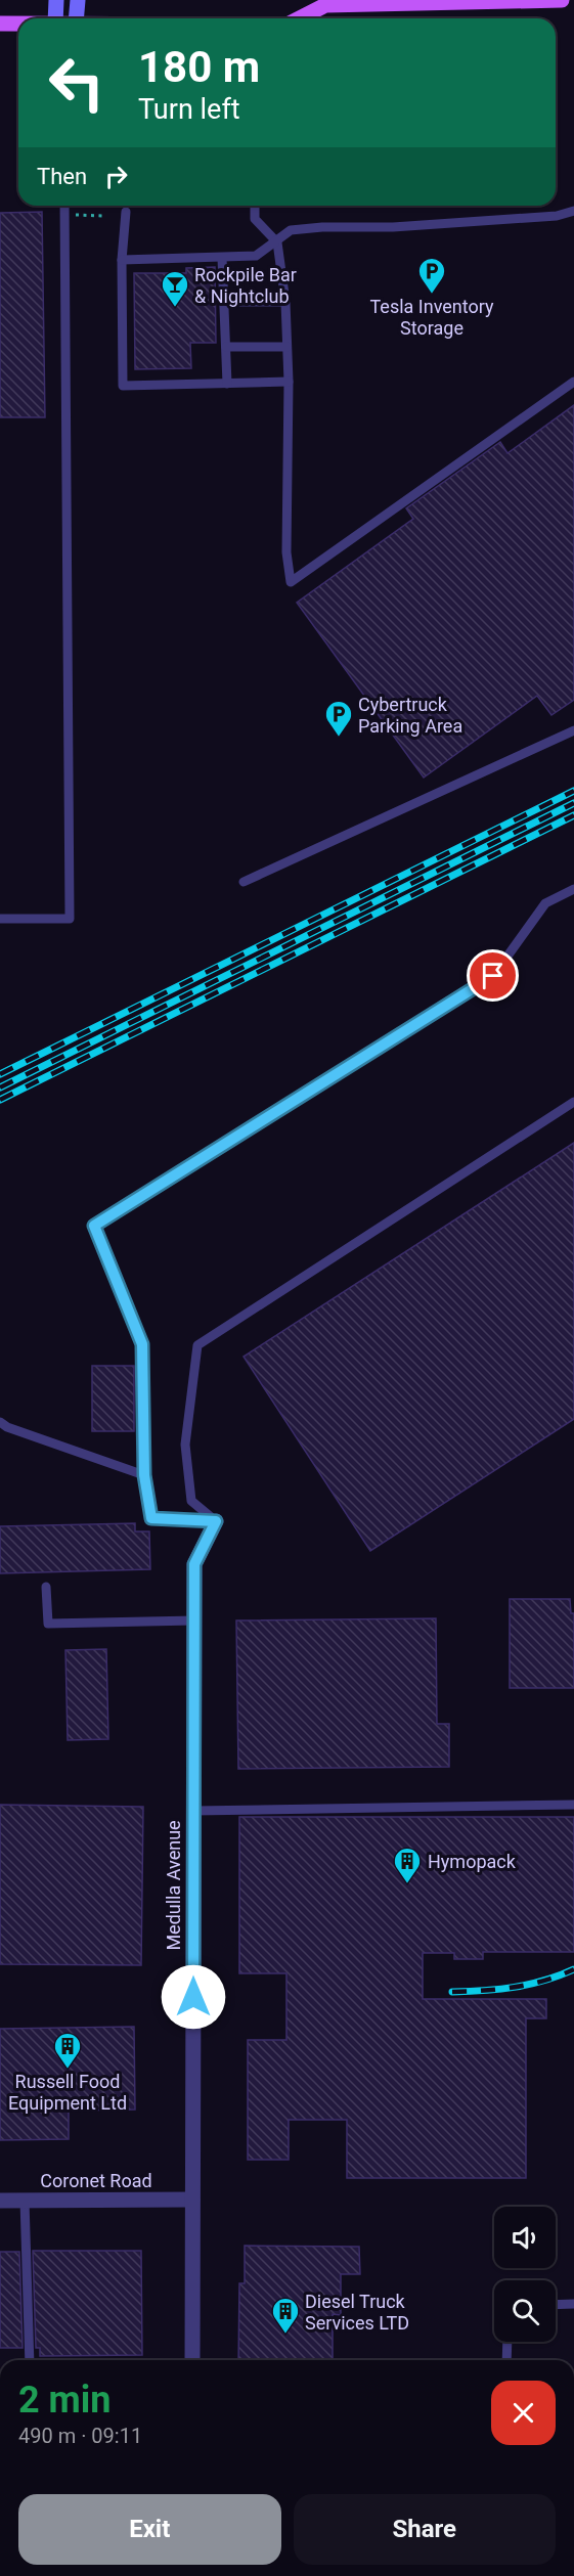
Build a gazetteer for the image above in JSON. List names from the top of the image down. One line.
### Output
{"streets":{"street":["Medulla Avenue","Coronet Road"]},"crossings":[["Medulla Avenue","Coronet Road"]],"places":{"parking":["Tesla Inventory Storage","Cybertruck Parking Area"],"bar":["Rockpile Bar & Nightclub"],"building":["Hymopack","Russell Food Equipment Ltd","Diesel Truck Services LTD"]},"page":{"turn":["180 m","Turn left"],"then":"Then","heading":["2 min","490 m · 09:11"],"buttons":["Exit","Share"]}}
